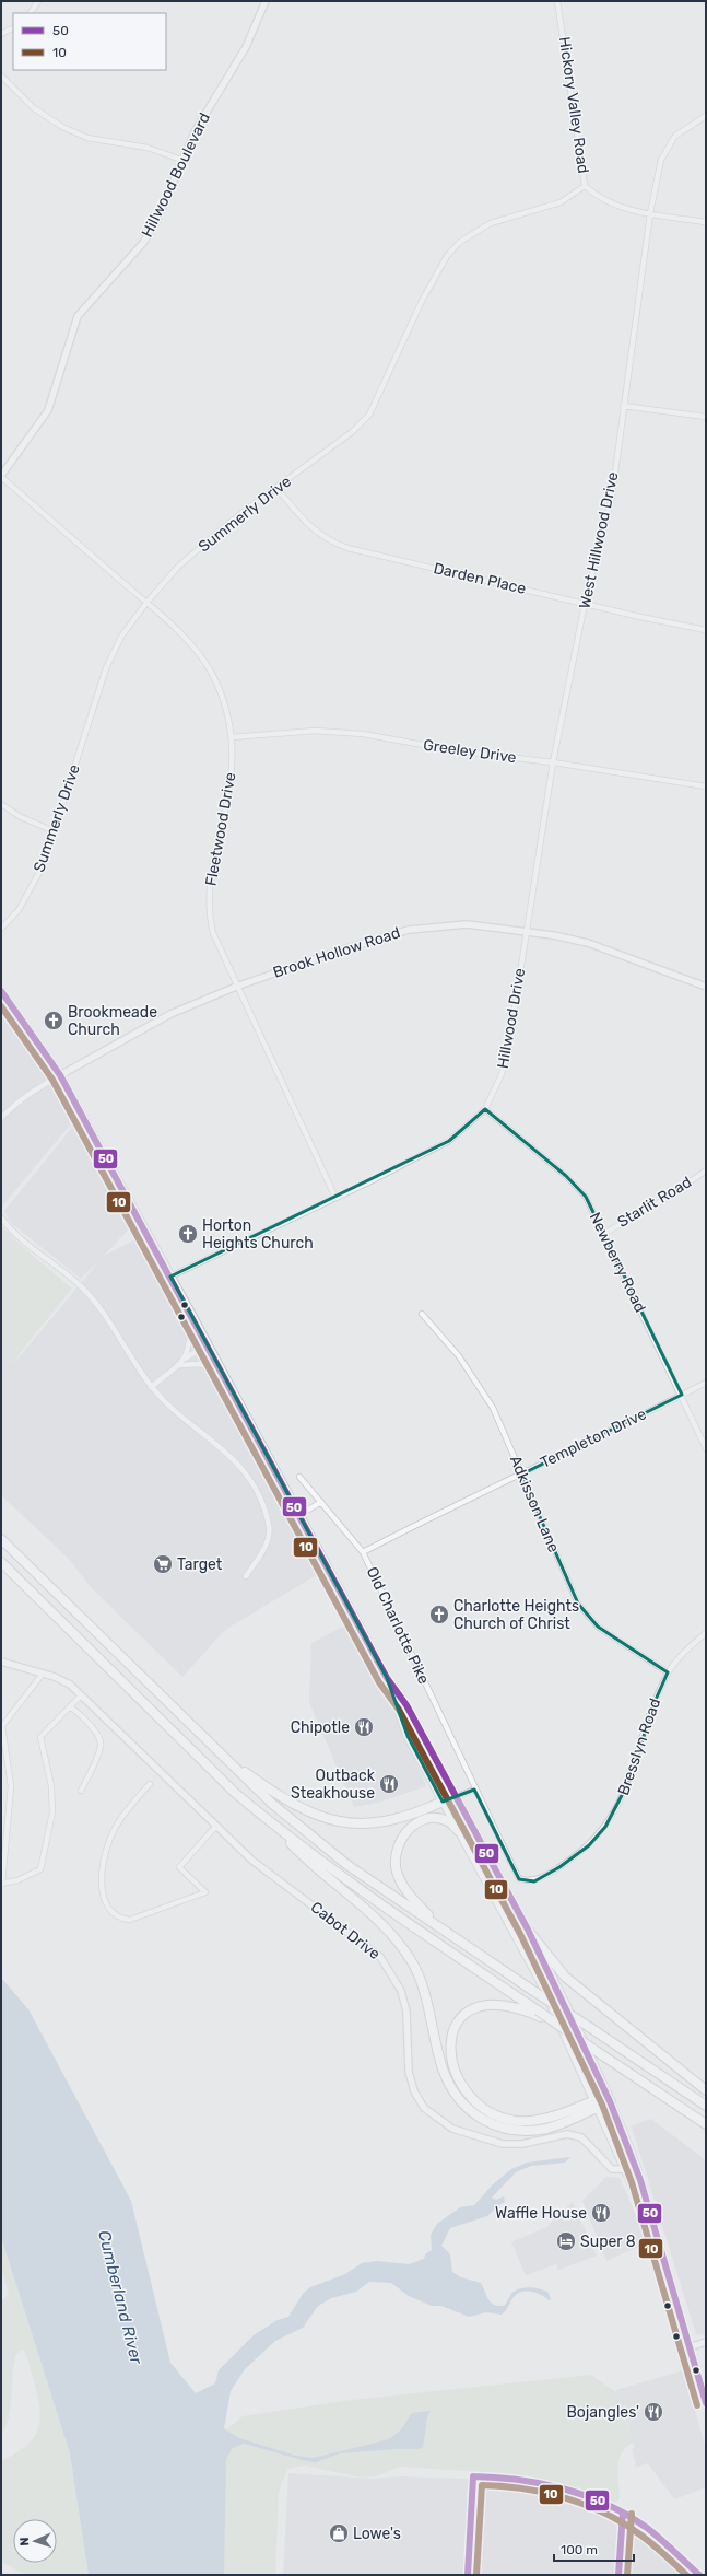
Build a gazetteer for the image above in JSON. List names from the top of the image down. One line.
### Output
{"streets":{"street":["Hickory Valley Road","Hillwood Boulevard","Summerly Drive","West Hillwood Drive","Darden Place","Greeley Drive","Fleetwood Drive","Brook Hollow Road","Hillwood Drive","Starlit Road","Newberry Road","Templeton Drive","Adkisson Lane","Old Charlotte Pike","Bresslyn Road","Cabot Drive"]},"crossings":[["Hickory Valley Road","Summerly Drive"],["Hickory Valley Road","West Hillwood Drive"],["Hillwood Boulevard","Fleetwood Drive"],["Summerly Drive","Darden Place"],["Summerly Drive","Fleetwood Drive"],["West Hillwood Drive","Darden Place"],["West Hillwood Drive","Greeley Drive"],["West Hillwood Drive","Brook Hollow Road"],["West Hillwood Drive","Hillwood Drive"],["Greeley Drive","Fleetwood Drive"],["Fleetwood Drive","Brook Hollow Road"],["Fleetwood Drive","Hillwood Drive"],["Brook Hollow Road","Hillwood Drive"],["Hillwood Drive","Newberry Road"],["Starlit Road","Newberry Road"],["Newberry Road","Templeton Drive"],["Templeton Drive","Adkisson Lane"],["Templeton Drive","Old Charlotte Pike"],["Adkisson Lane","Bresslyn Road"],["Old Charlotte Pike","Bresslyn Road"]],"water":["Cumberland River"],"places":{"church":["Brookmeade Church","Horton Heights Church","Charlotte Heights Church of Christ"],"supermarket":["Target"],"restaurant":["Chipotle","Outback Steakhouse","Waffle House","Bojangles'"],"hotel":["Super 8"],"shop":["Lowe's"]},"lines":["transit line 50","transit line 10"],"legend":["50","10"],"scale_bar":"100 m","north":"left"}
